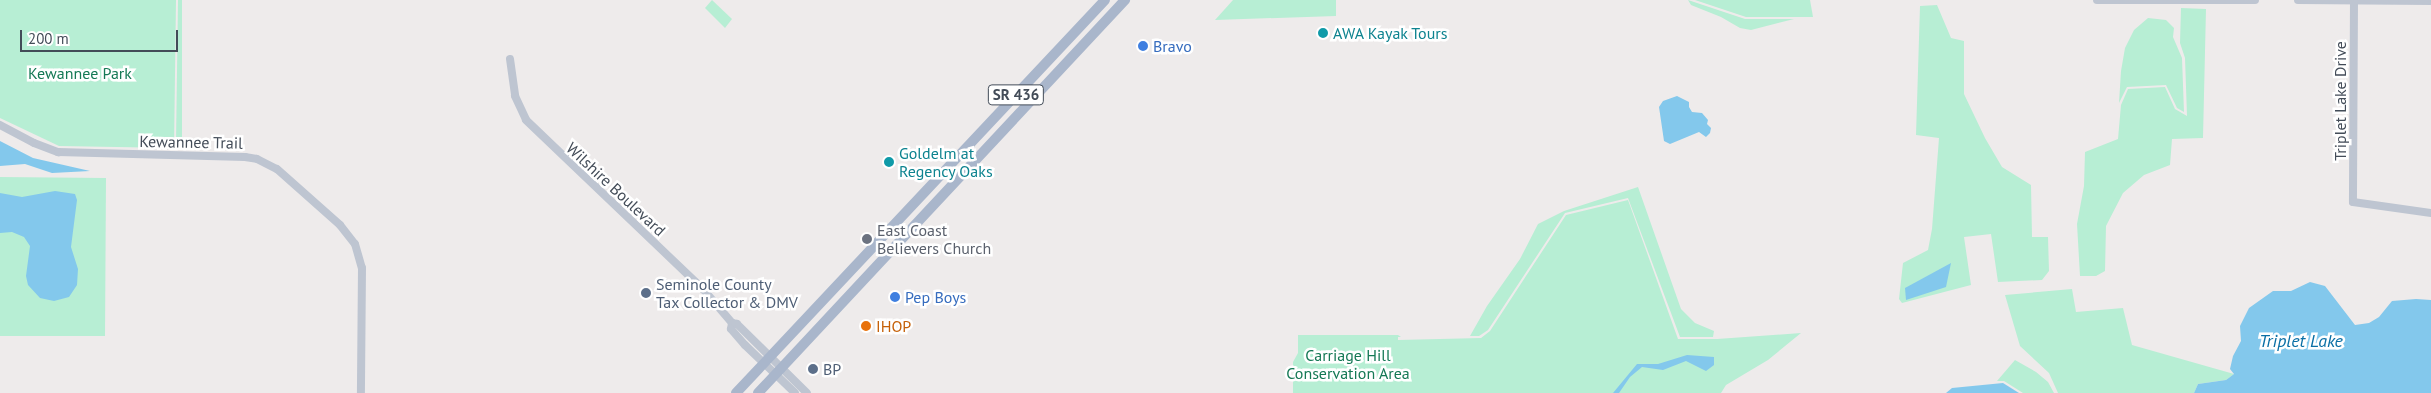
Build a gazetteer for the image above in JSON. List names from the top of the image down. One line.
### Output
{"streets":{"main road":["SR 436"],"street":["Triplet Lake Drive","Kewannee Trail","Wilshire Boulevard"]},"crossings":[["SR 436","Wilshire Boulevard"]],"water":["Triplet Lake"],"parks":["Kewannee Park","Carriage Hill Conservation Area"],"places":["AWA Kayak Tours","Bravo","Goldelm at Regency Oaks","East Coast Believers Church","Seminole County Tax Collector & DMV","Pep Boys","IHOP","BP"],"scale_bar":"200 m"}
